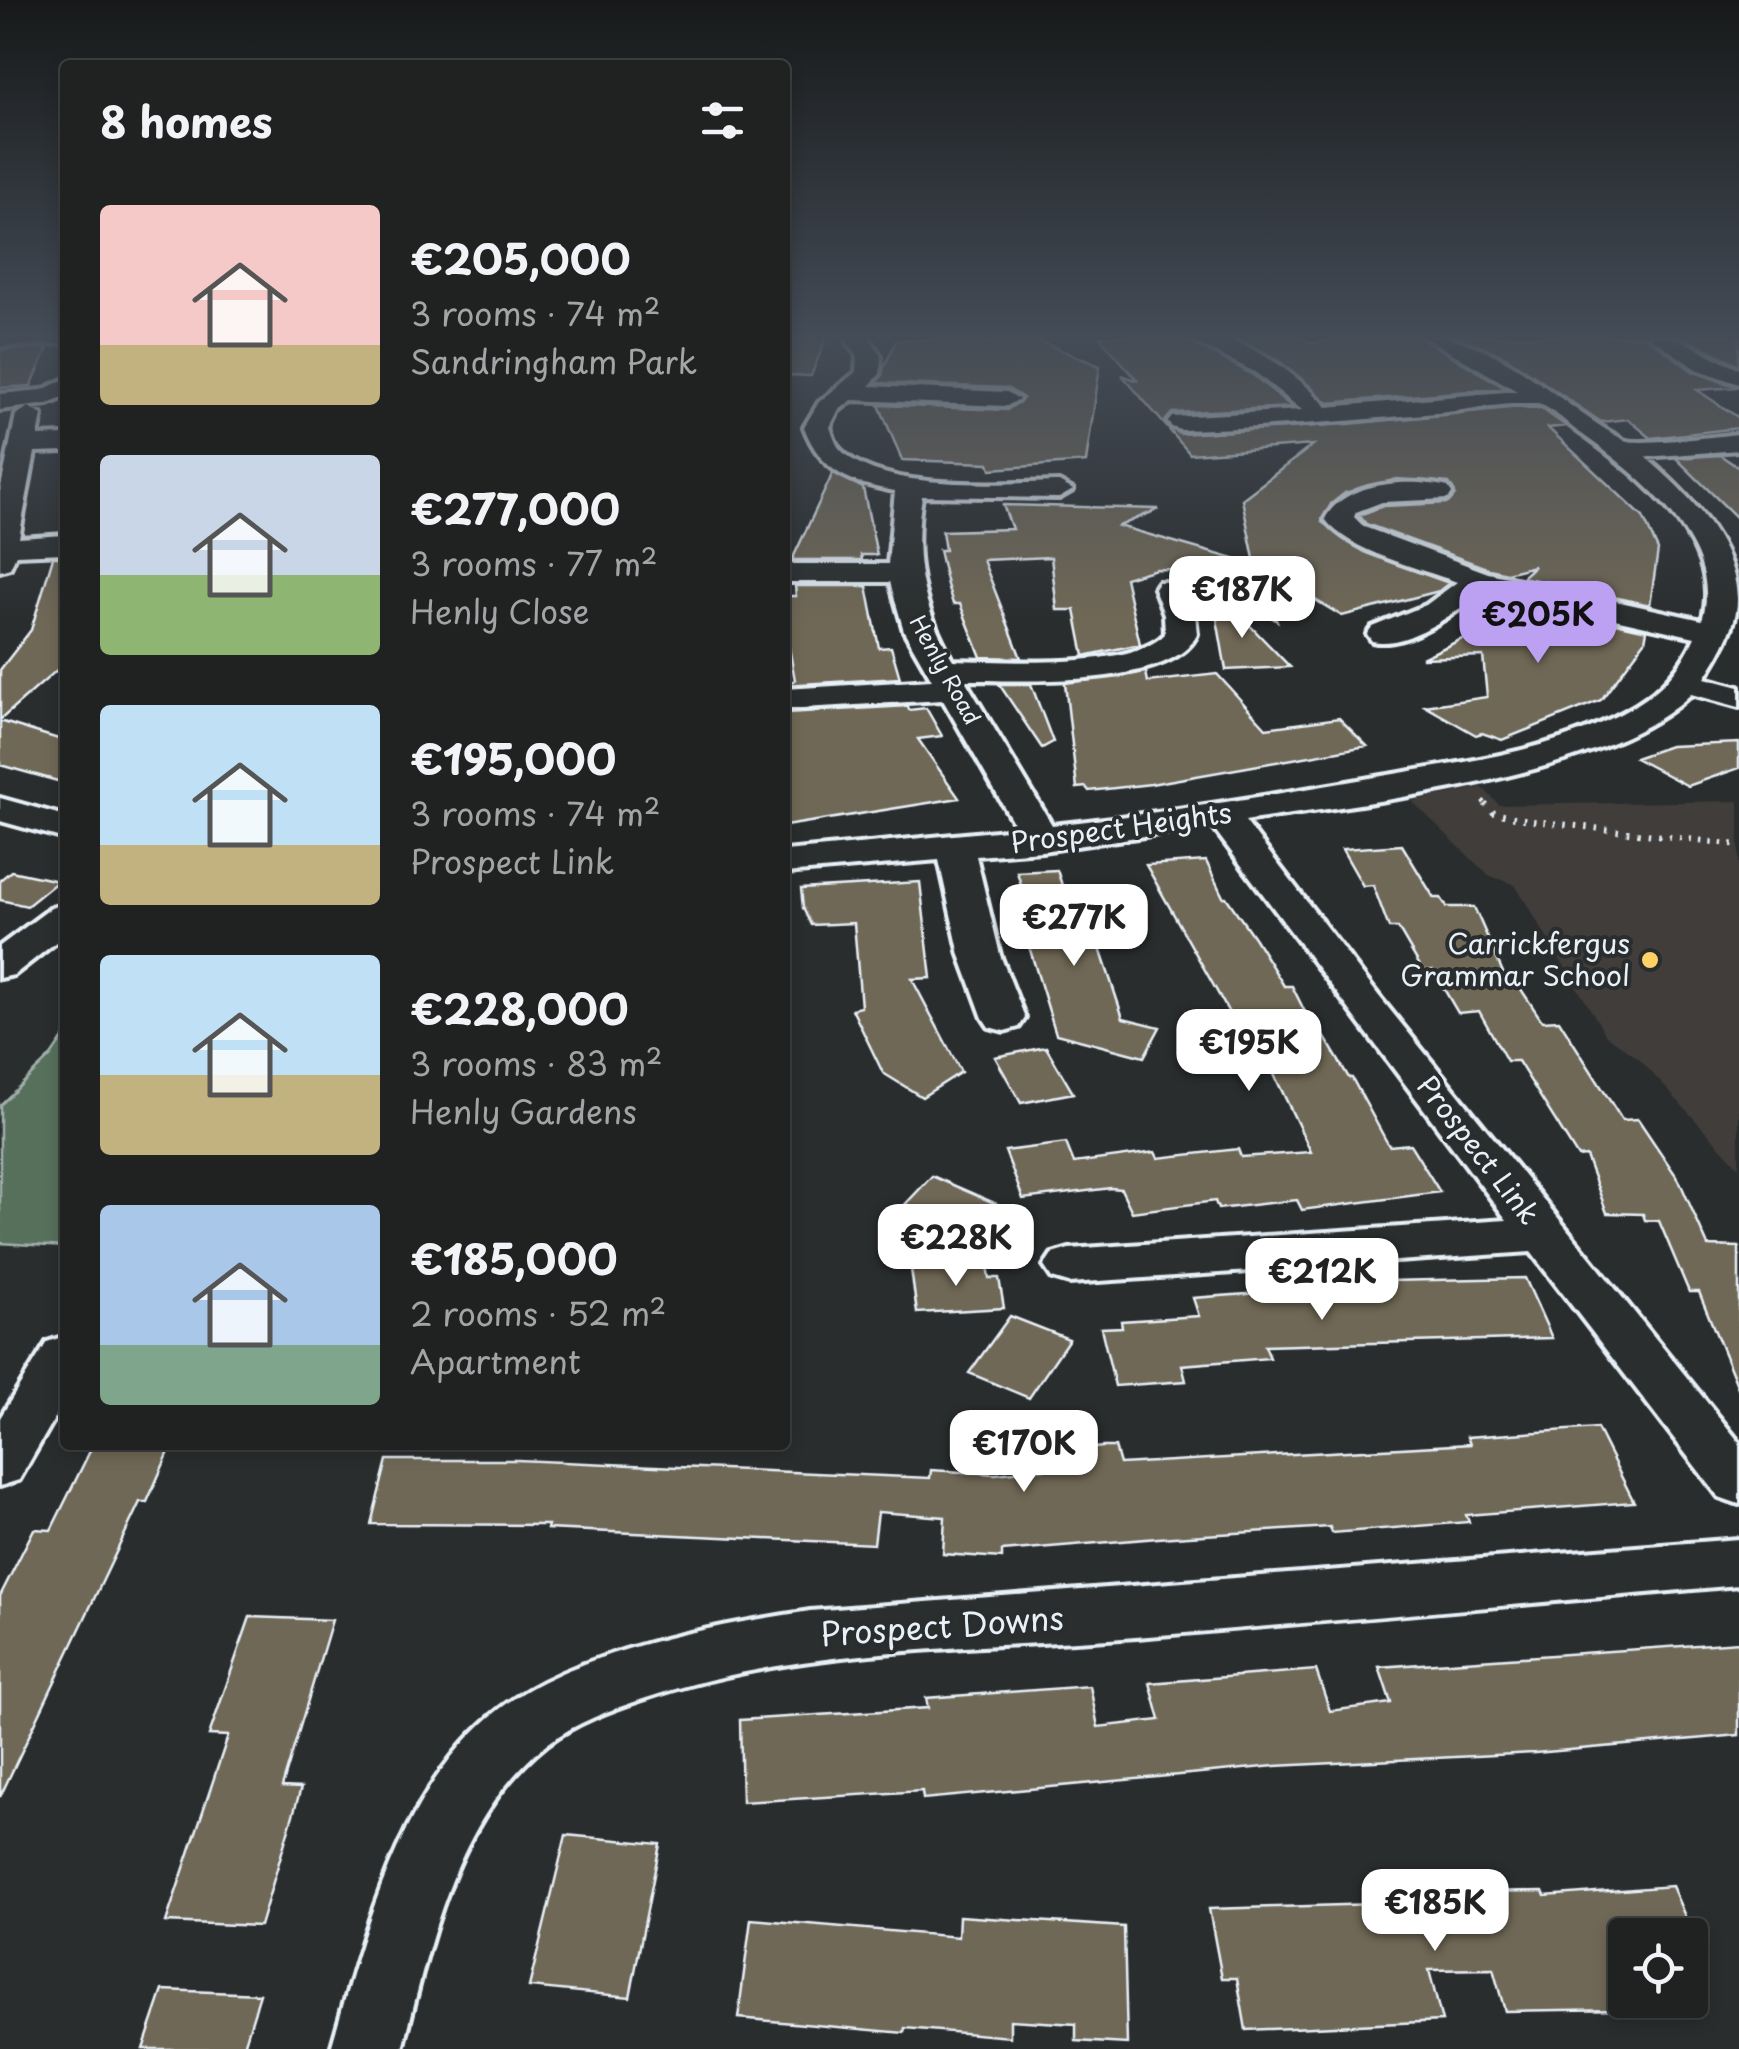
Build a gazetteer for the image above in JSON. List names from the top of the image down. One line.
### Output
{"streets":{"street":["Henly Road","Prospect Heights","Prospect Link","Prospect Downs"]},"crossings":[["Henly Road","Prospect Heights"],["Prospect Heights","Prospect Link"]],"places":["Carrickfergus Grammar School"],"page":{"heading":"8 homes","list":[{"name":"€205,000","note":"3 rooms · 74 m² · Sandringham Park"},{"name":"€277,000","note":"3 rooms · 77 m² · Henly Close"},{"name":"€195,000","note":"3 rooms · 74 m² · Prospect Link"},{"name":"€228,000","note":"3 rooms · 83 m² · Henly Gardens"},{"name":"€185,000","note":"2 rooms · 52 m² · Apartment"}],"price":["€187K","€205K","€277K","€195K","€228K","€212K","€170K","€185K"]}}
